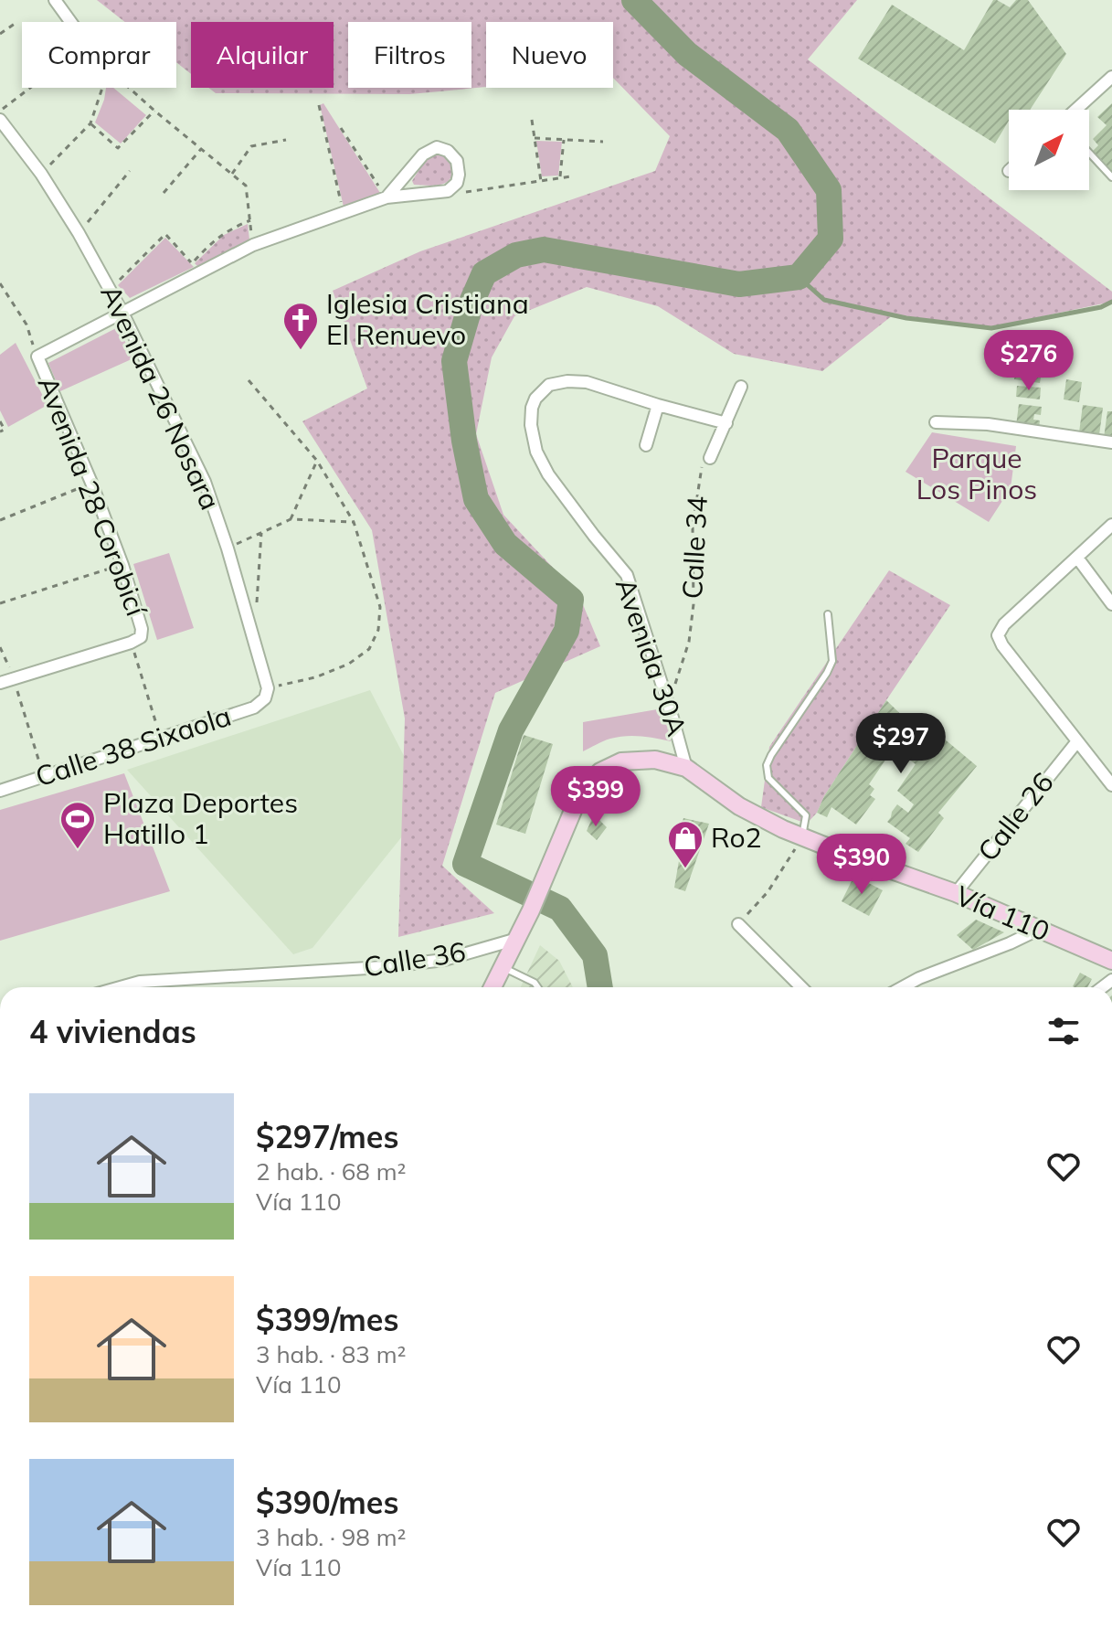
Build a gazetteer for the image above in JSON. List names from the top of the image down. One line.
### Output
{"streets":{"main road":["Vía 110"],"street":["Avenida 26 Nosara","Avenida 28 Corobicí","Calle 34","Avenida 30A","Calle 38 Sixaola","Calle 26","Calle 36"]},"crossings":[["Avenida 26 Nosara","Calle 38 Sixaola"],["Avenida 30A","Vía 110"],["Calle 26","Vía 110"],["Vía 110","Calle 36"]],"parks":["Parque Los Pinos"],"places":{"church":["Iglesia Cristiana El Renuevo"],"sports":["Plaza Deportes Hatillo 1"],"shop":["Ro2"]},"north":"top right","page":{"chip":["Comprar","Alquilar","Filtros","Nuevo"],"price":["$276","$297","$399","$390"],"heading":"4 viviendas","list":[{"name":"$297/mes","note":"2 hab. · 68 m² · Vía 110"},{"name":"$399/mes","note":"3 hab. · 83 m² · Vía 110"},{"name":"$390/mes","note":"3 hab. · 98 m² · Vía 110"}]}}
